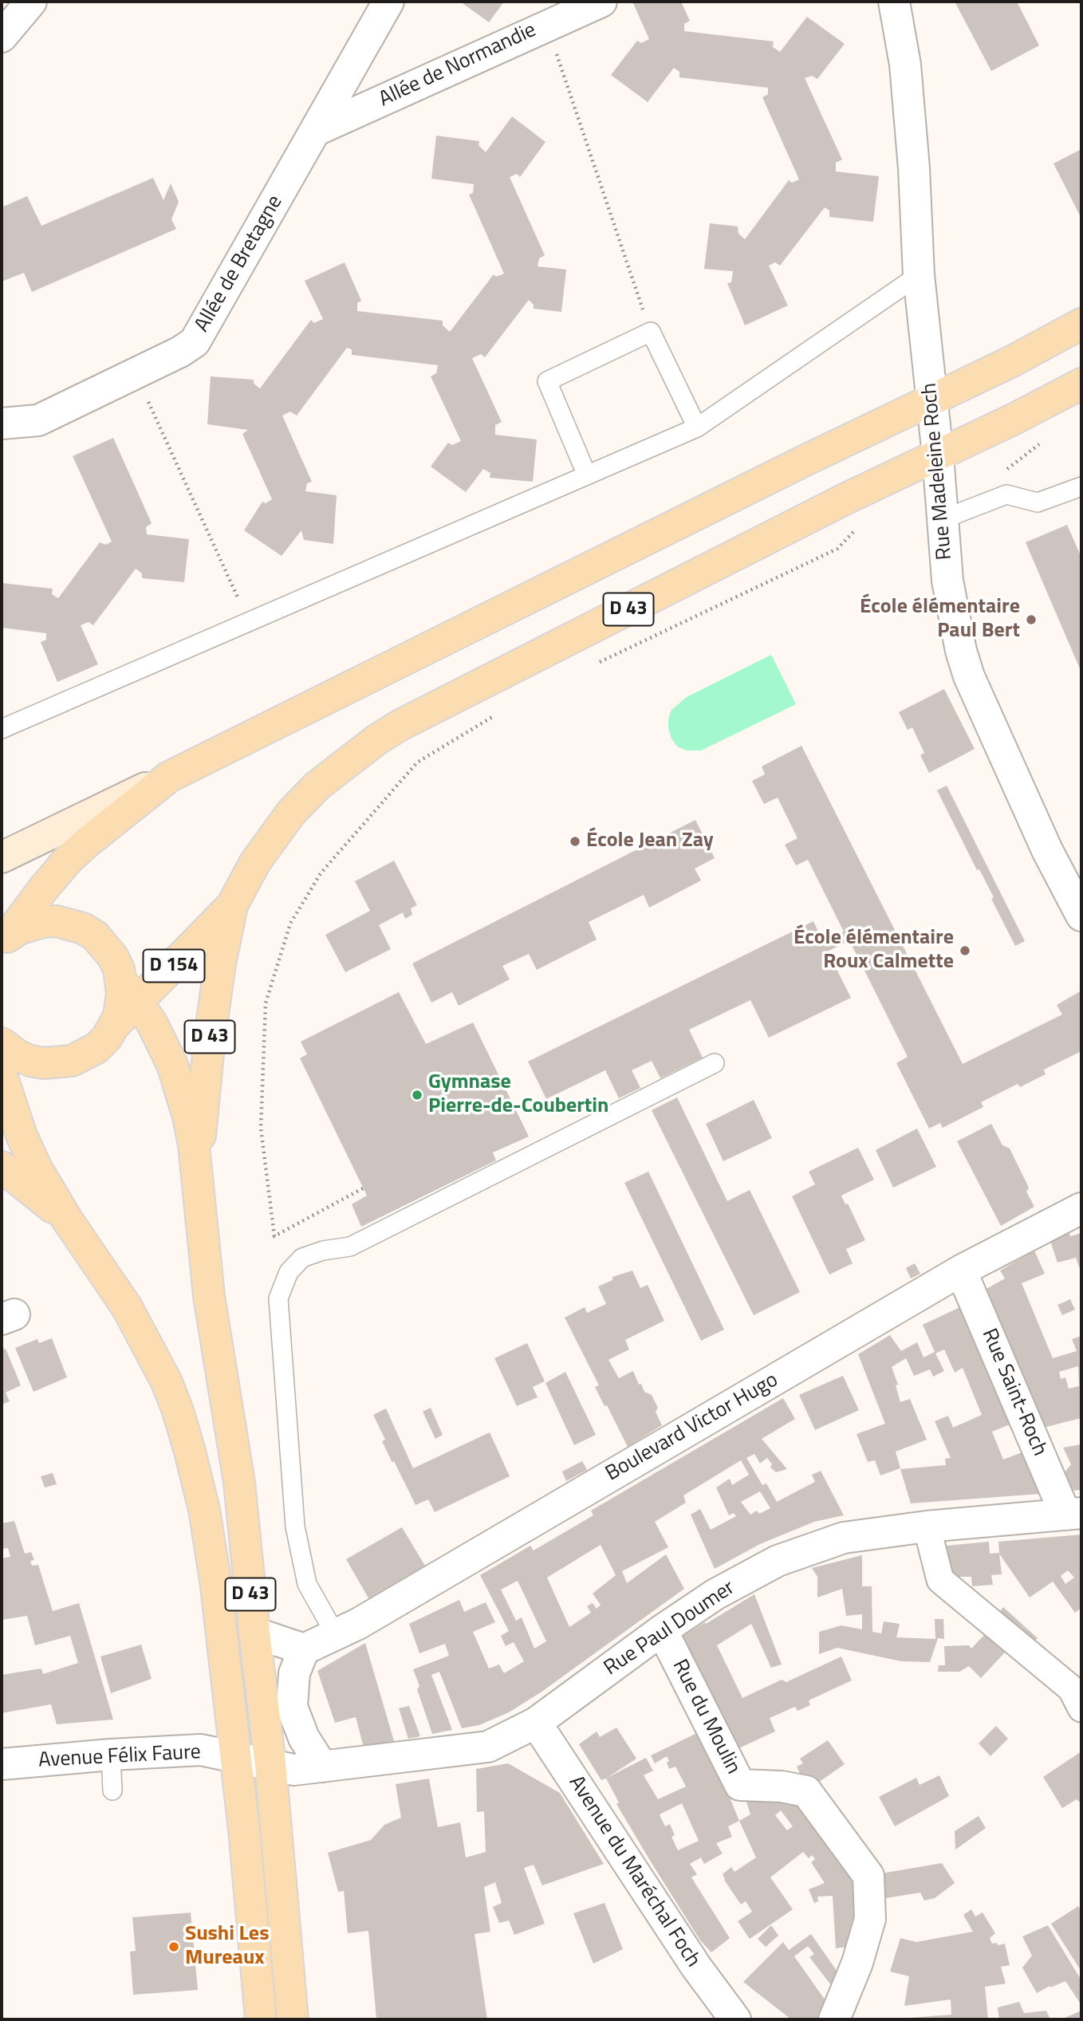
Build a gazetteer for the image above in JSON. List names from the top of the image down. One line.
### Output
{"streets":{"main road":["D 43","D 154"],"street":["Allée de Normandie","Allée de Bretagne","Rue Madeleine Roch","Rue Saint-Roch","Boulevard Victor Hugo","Rue Paul Doumer","Rue du Moulin","Avenue Félix Faure","Avenue du Maréchal Foch"]},"crossings":[["Allée de Normandie","Allée de Bretagne"],["Rue Madeleine Roch","D 43"],["D 43","D 154"],["D 43","Rue Paul Doumer"],["D 43","Avenue Félix Faure"],["Rue Saint-Roch","Boulevard Victor Hugo"],["Rue Saint-Roch","Rue Paul Doumer"],["Rue Paul Doumer","Rue du Moulin"],["Rue Paul Doumer","Avenue Félix Faure"],["Rue Paul Doumer","Avenue du Maréchal Foch"]],"places":["École élémentaire Paul Bert","École Jean Zay","École élémentaire Roux Calmette","Gymnase Pierre-de-Coubertin","Sushi Les Mureaux"]}
